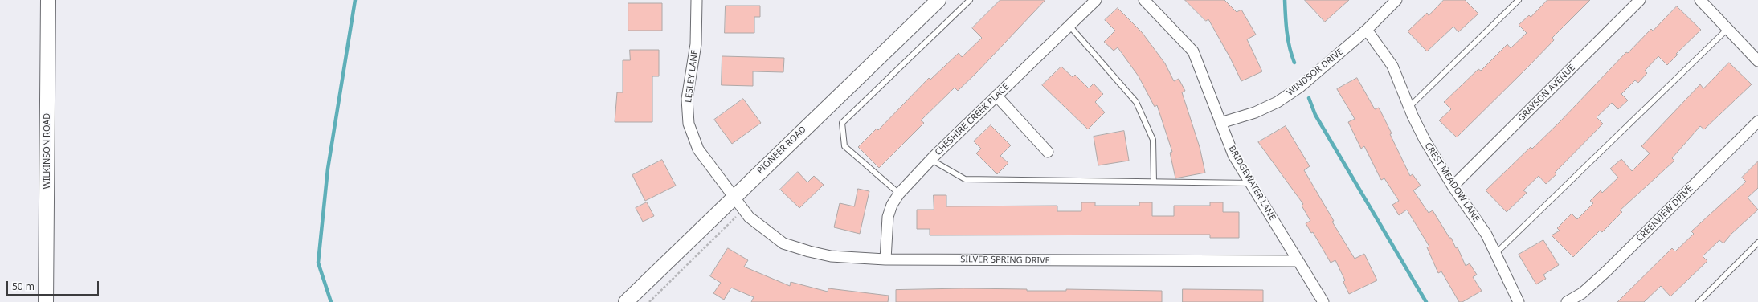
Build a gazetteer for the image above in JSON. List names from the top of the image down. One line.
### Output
{"streets":{"main road":["PIONEER ROAD","WILKINSON ROAD"],"street":["WINDSOR DRIVE","LESLEY LANE","GRAYSON AVENUE","CHESHIRE CREEK PLACE","CREST MEADOW LANE","BRIDGEWATER LANE","CREEKVIEW DRIVE","SILVER SPRING DRIVE"]},"crossings":[["WINDSOR DRIVE","CREST MEADOW LANE"],["WINDSOR DRIVE","BRIDGEWATER LANE"],["LESLEY LANE","PIONEER ROAD"],["LESLEY LANE","SILVER SPRING DRIVE"],["GRAYSON AVENUE","CREST MEADOW LANE"],["CHESHIRE CREEK PLACE","SILVER SPRING DRIVE"],["PIONEER ROAD","SILVER SPRING DRIVE"],["BRIDGEWATER LANE","SILVER SPRING DRIVE"]],"scale_bar":"50 m"}
